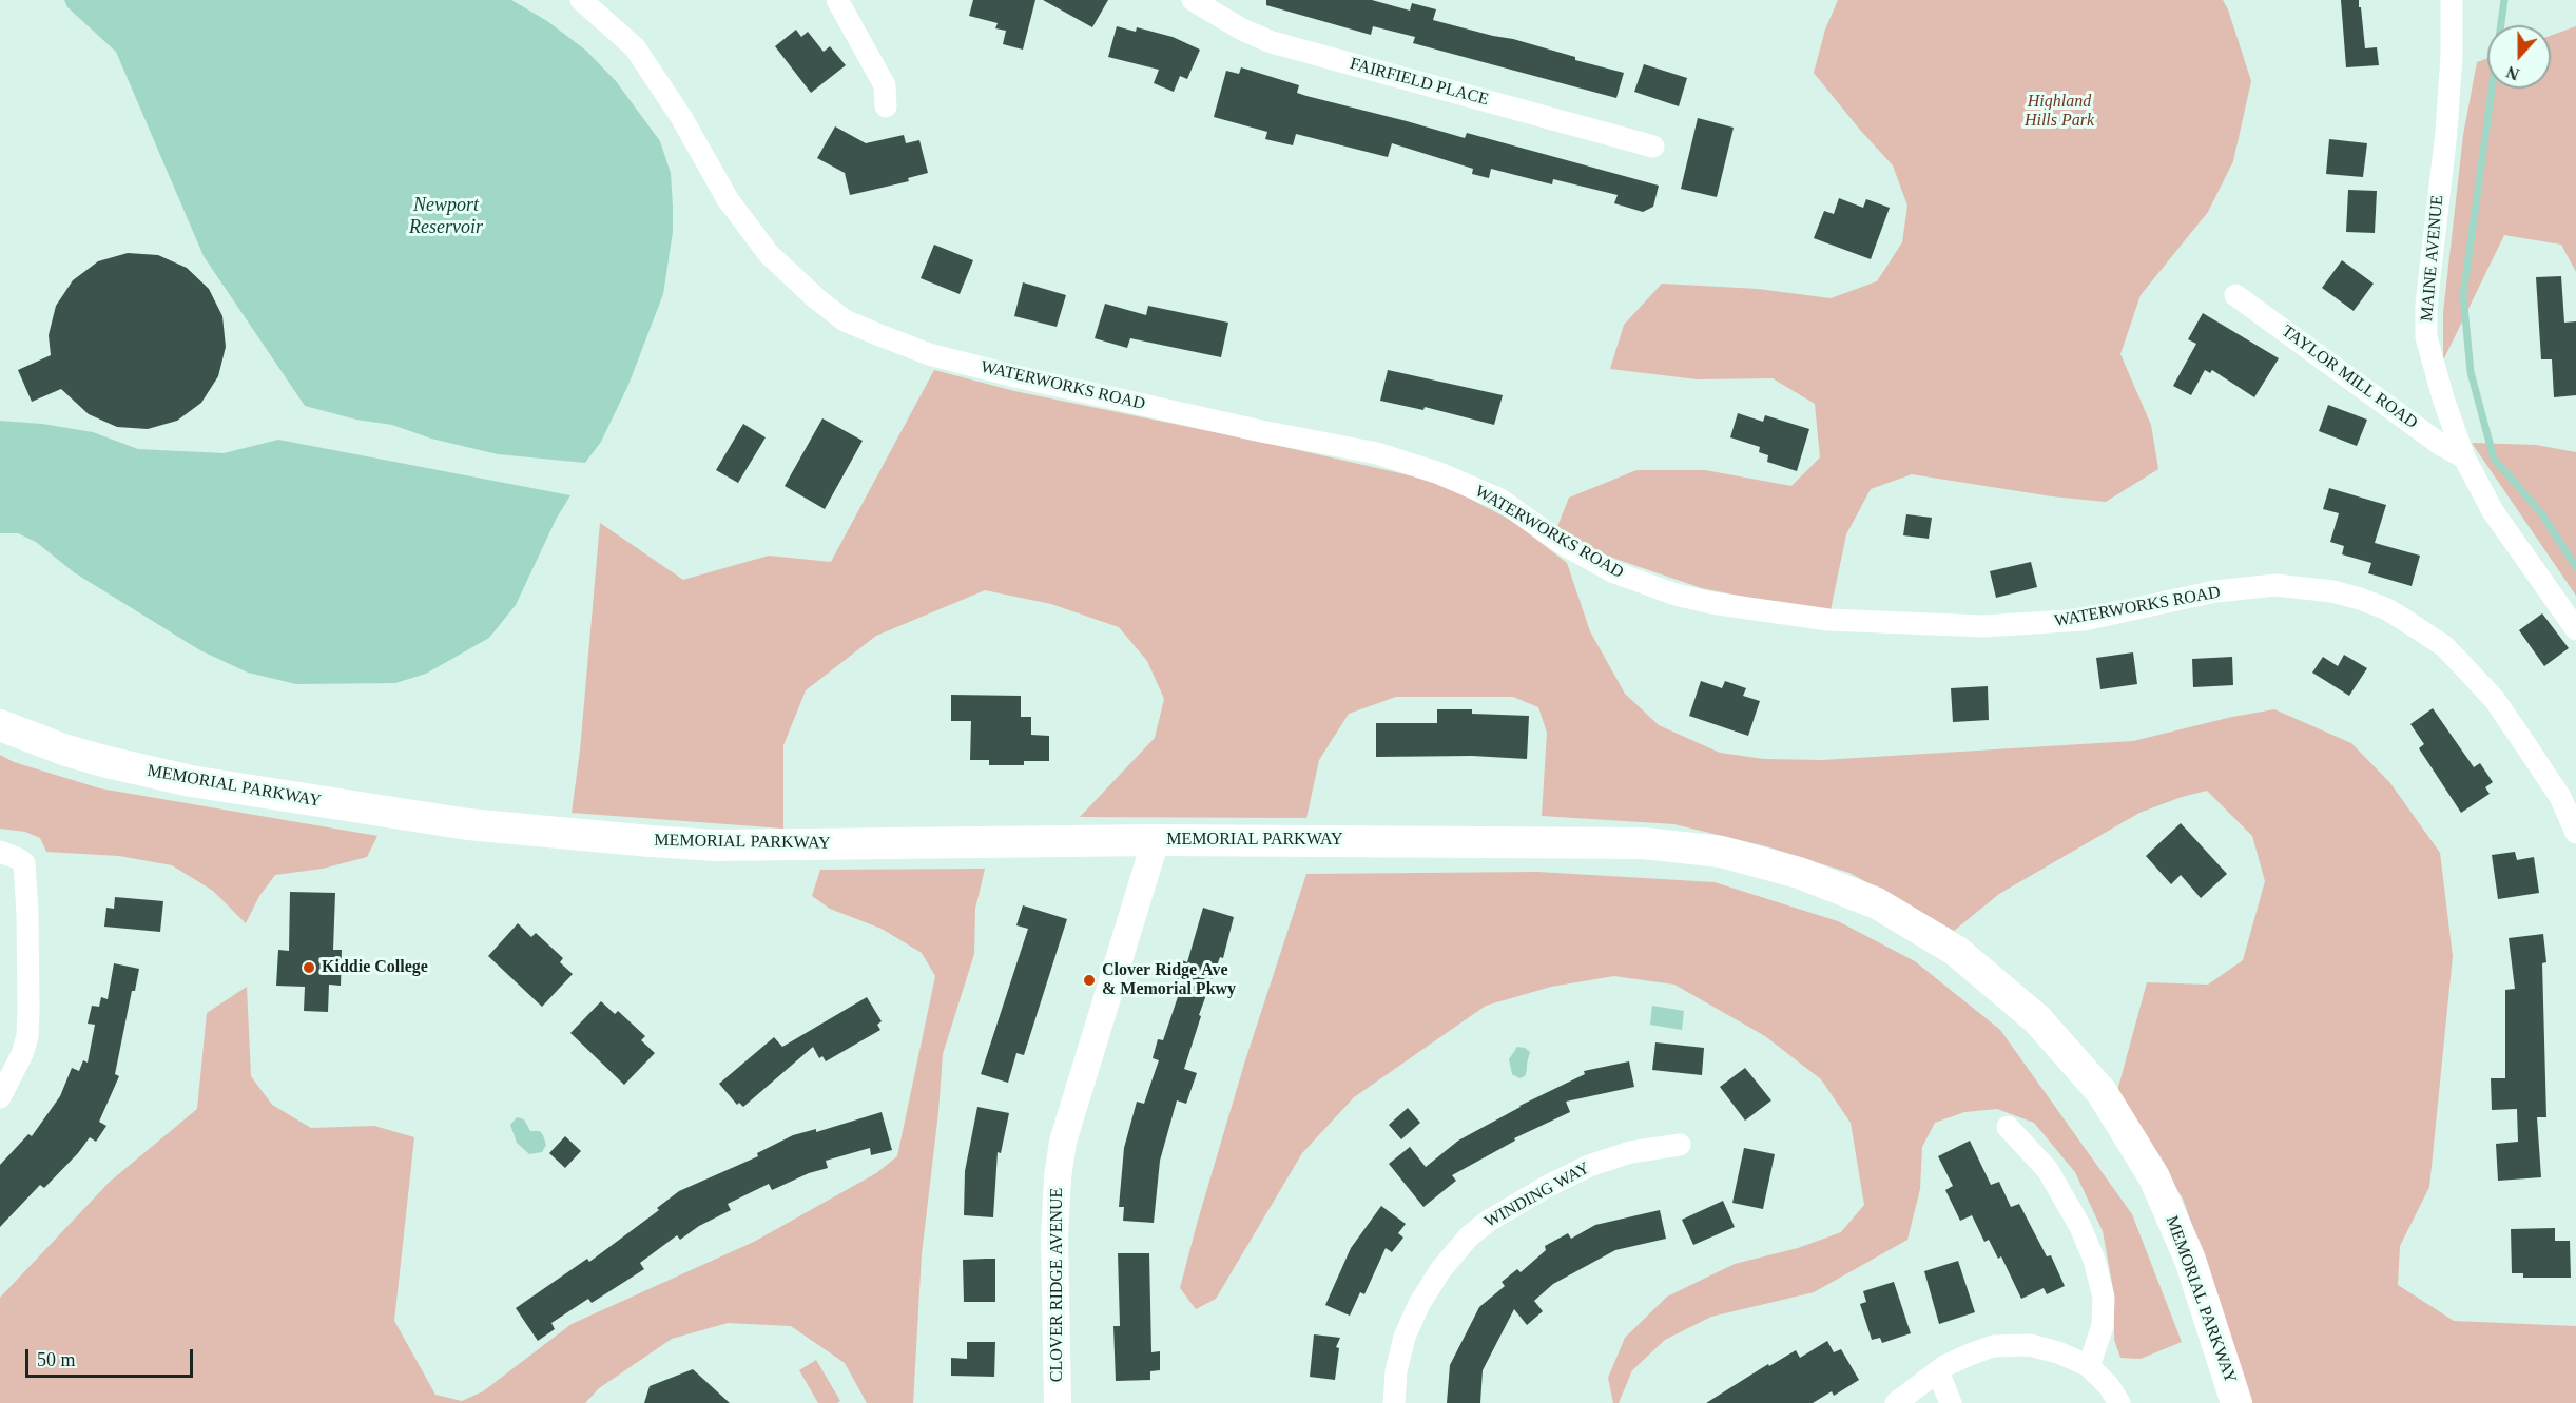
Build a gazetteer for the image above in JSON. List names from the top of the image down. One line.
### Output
{"streets":{"main road":["MEMORIAL PARKWAY"],"street":["FAIRFIELD PLACE","MAINE AVENUE","TAYLOR MILL ROAD","WATERWORKS ROAD","WINDING WAY","CLOVER RIDGE AVENUE"]},"crossings":[["MAINE AVENUE","TAYLOR MILL ROAD"],["MEMORIAL PARKWAY","CLOVER RIDGE AVENUE"]],"water":["Newport Reservoir"],"parks":["Highland Hills Park"],"places":["Kiddie College","Clover Ridge Ave & Memorial Pkwy"],"scale_bar":"50 m","north":"bottom"}
